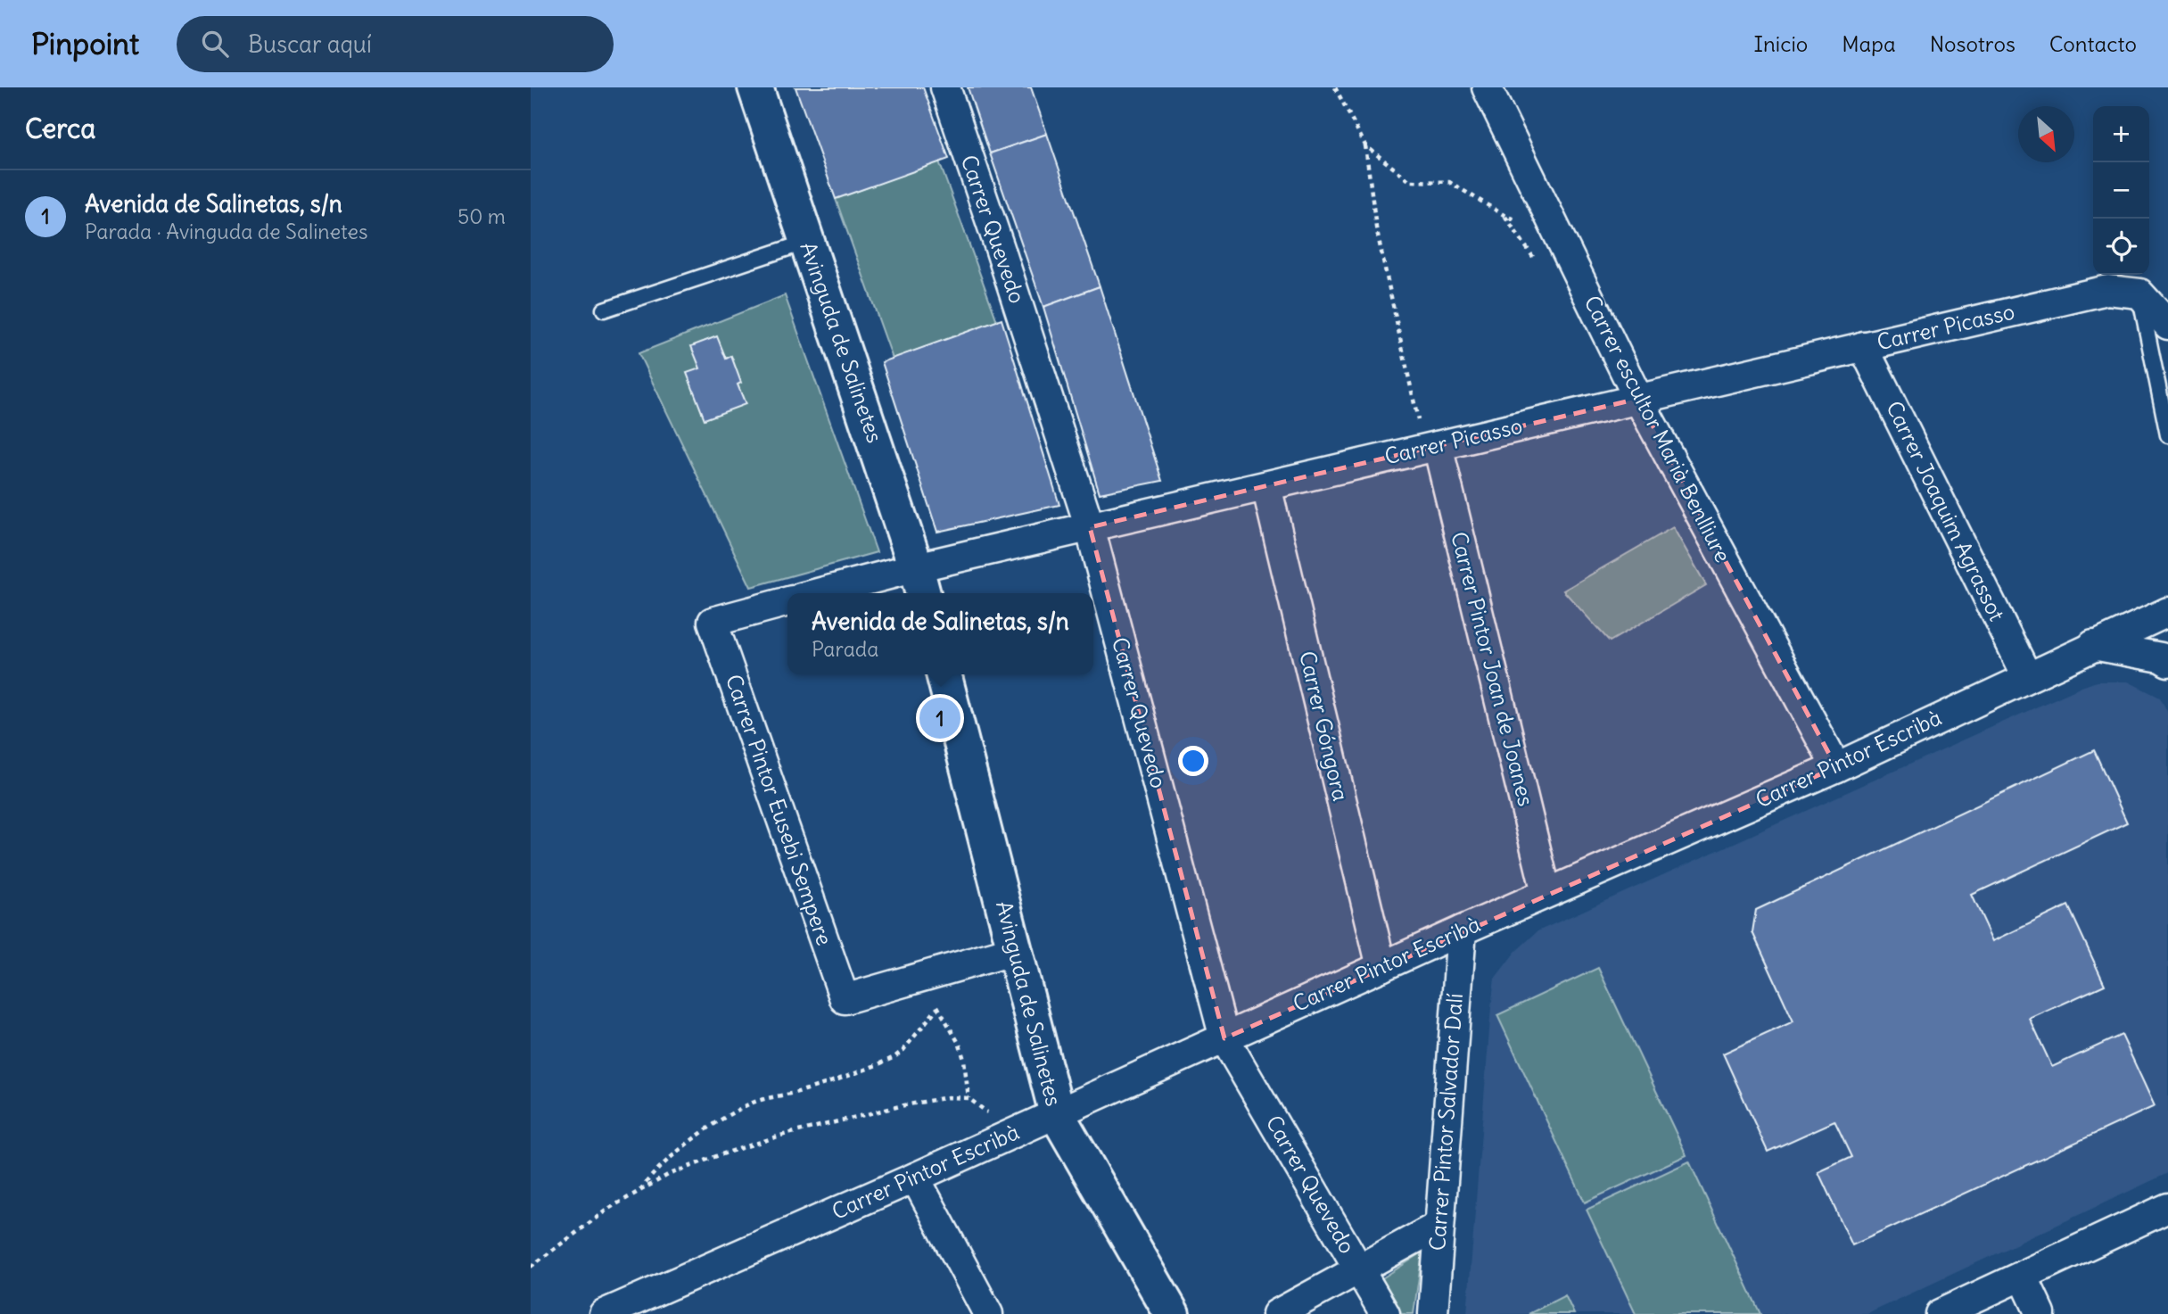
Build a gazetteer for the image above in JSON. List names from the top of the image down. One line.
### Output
{"streets":{"street":["Carrer Quevedo","Carrer Picasso","Avinguda de Salinetes","Carrer escultor Marià Benlliure","Carrer Joaquim Agrassot","Carrer Pintor Joan de Joanes","Carrer Góngora","Carrer Pintor Escribà","Carrer Pintor Eusebi Sempere","Carrer Pintor Salvador Dalí"]},"crossings":[["Carrer Quevedo","Carrer Picasso"],["Carrer Quevedo","Carrer Pintor Escribà"],["Carrer Picasso","Avinguda de Salinetes"],["Carrer Picasso","Carrer escultor Marià Benlliure"],["Carrer Picasso","Carrer Joaquim Agrassot"],["Carrer Picasso","Carrer Pintor Joan de Joanes"],["Carrer Picasso","Carrer Góngora"],["Avinguda de Salinetes","Carrer Pintor Escribà"],["Carrer escultor Marià Benlliure","Carrer Pintor Escribà"],["Carrer Joaquim Agrassot","Carrer Pintor Escribà"],["Carrer Pintor Joan de Joanes","Carrer Pintor Escribà"],["Carrer Góngora","Carrer Pintor Escribà"],["Carrer Pintor Escribà","Carrer Pintor Salvador Dalí"]],"north":"bottom right","page":{"header":"Pinpoint","search":"Buscar aquí","nav":["Inicio","Mapa","Nosotros","Contacto"],"heading":"Cerca","map_buttons":["+","−"],"list":[{"mark":"1","name":"Avenida de Salinetas, s/n","note":"Parada · Avinguda de Salinetes","value":"50 m"}],"popup":["Avenida de Salinetas, s/n","Parada"],"pins":"1"}}
